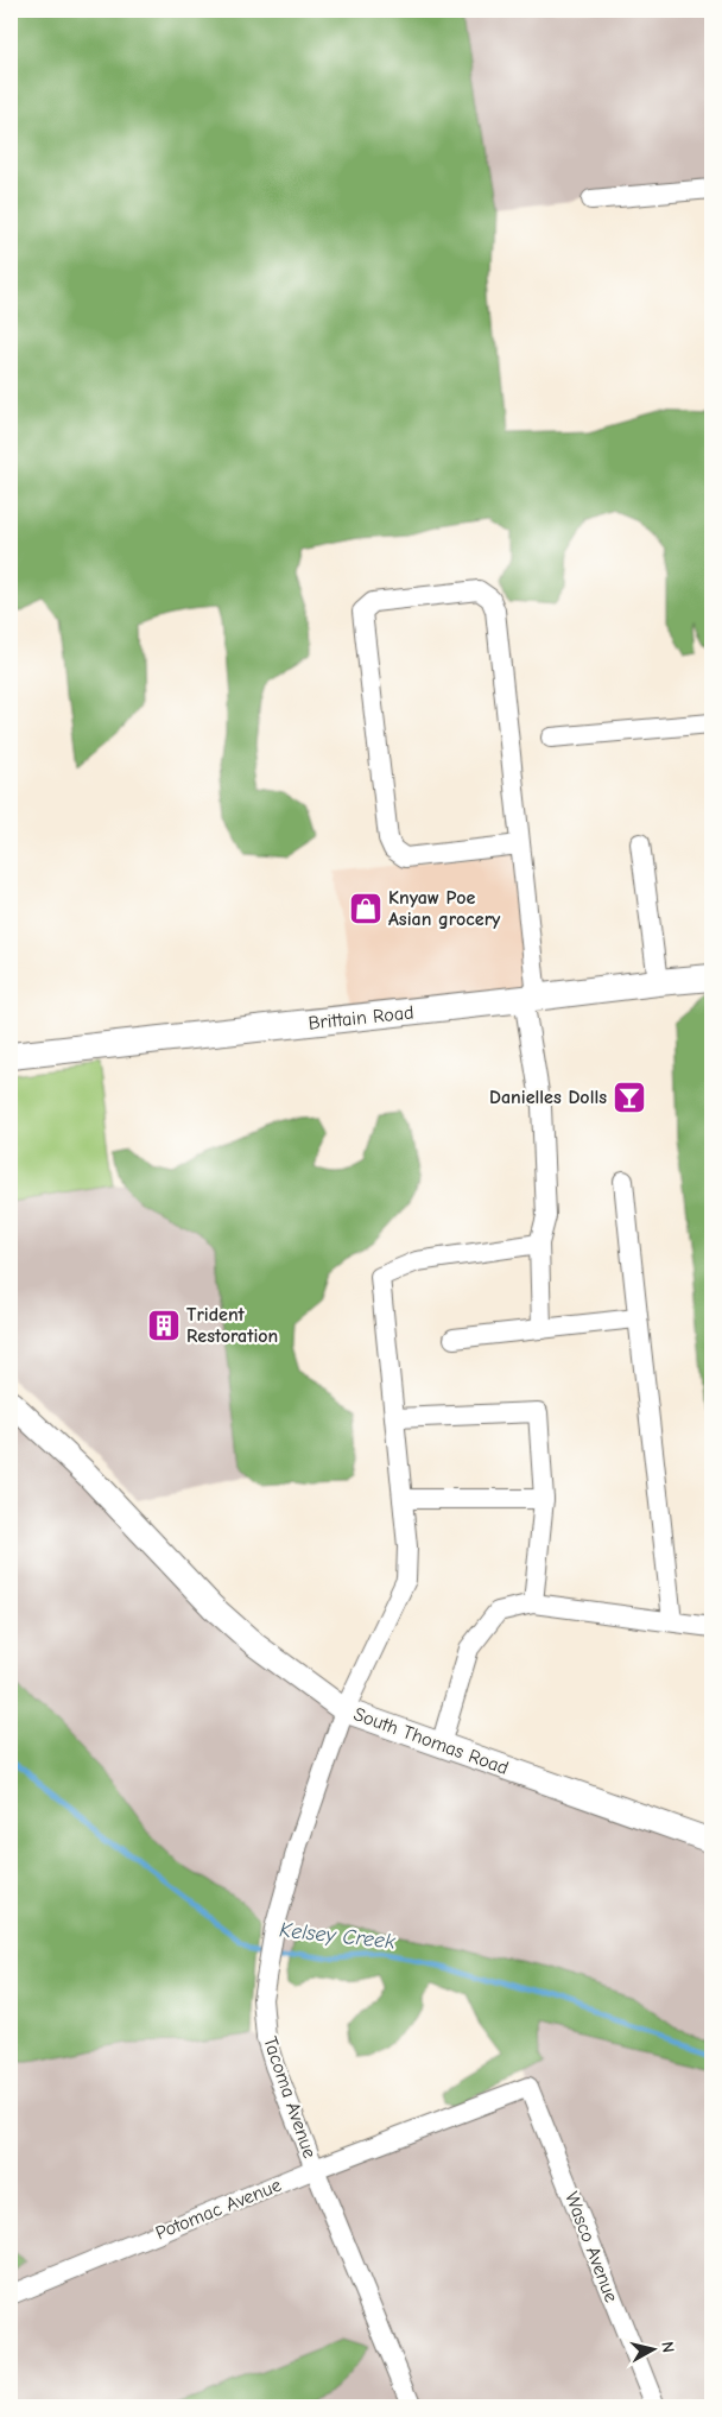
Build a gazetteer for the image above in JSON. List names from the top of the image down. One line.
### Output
{"streets":{"main road":["Brittain Road"],"street":["South Thomas Road","Tacoma Avenue","Potomac Avenue","Wasco Avenue"]},"crossings":[["South Thomas Road","Tacoma Avenue"],["Tacoma Avenue","Potomac Avenue"],["Potomac Avenue","Wasco Avenue"]],"water":["Kelsey Creek"],"places":{"shop":["Knyaw Poe Asian grocery"],"bar":["Danielles Dolls"],"building":["Trident Restoration"]},"north":"right"}
